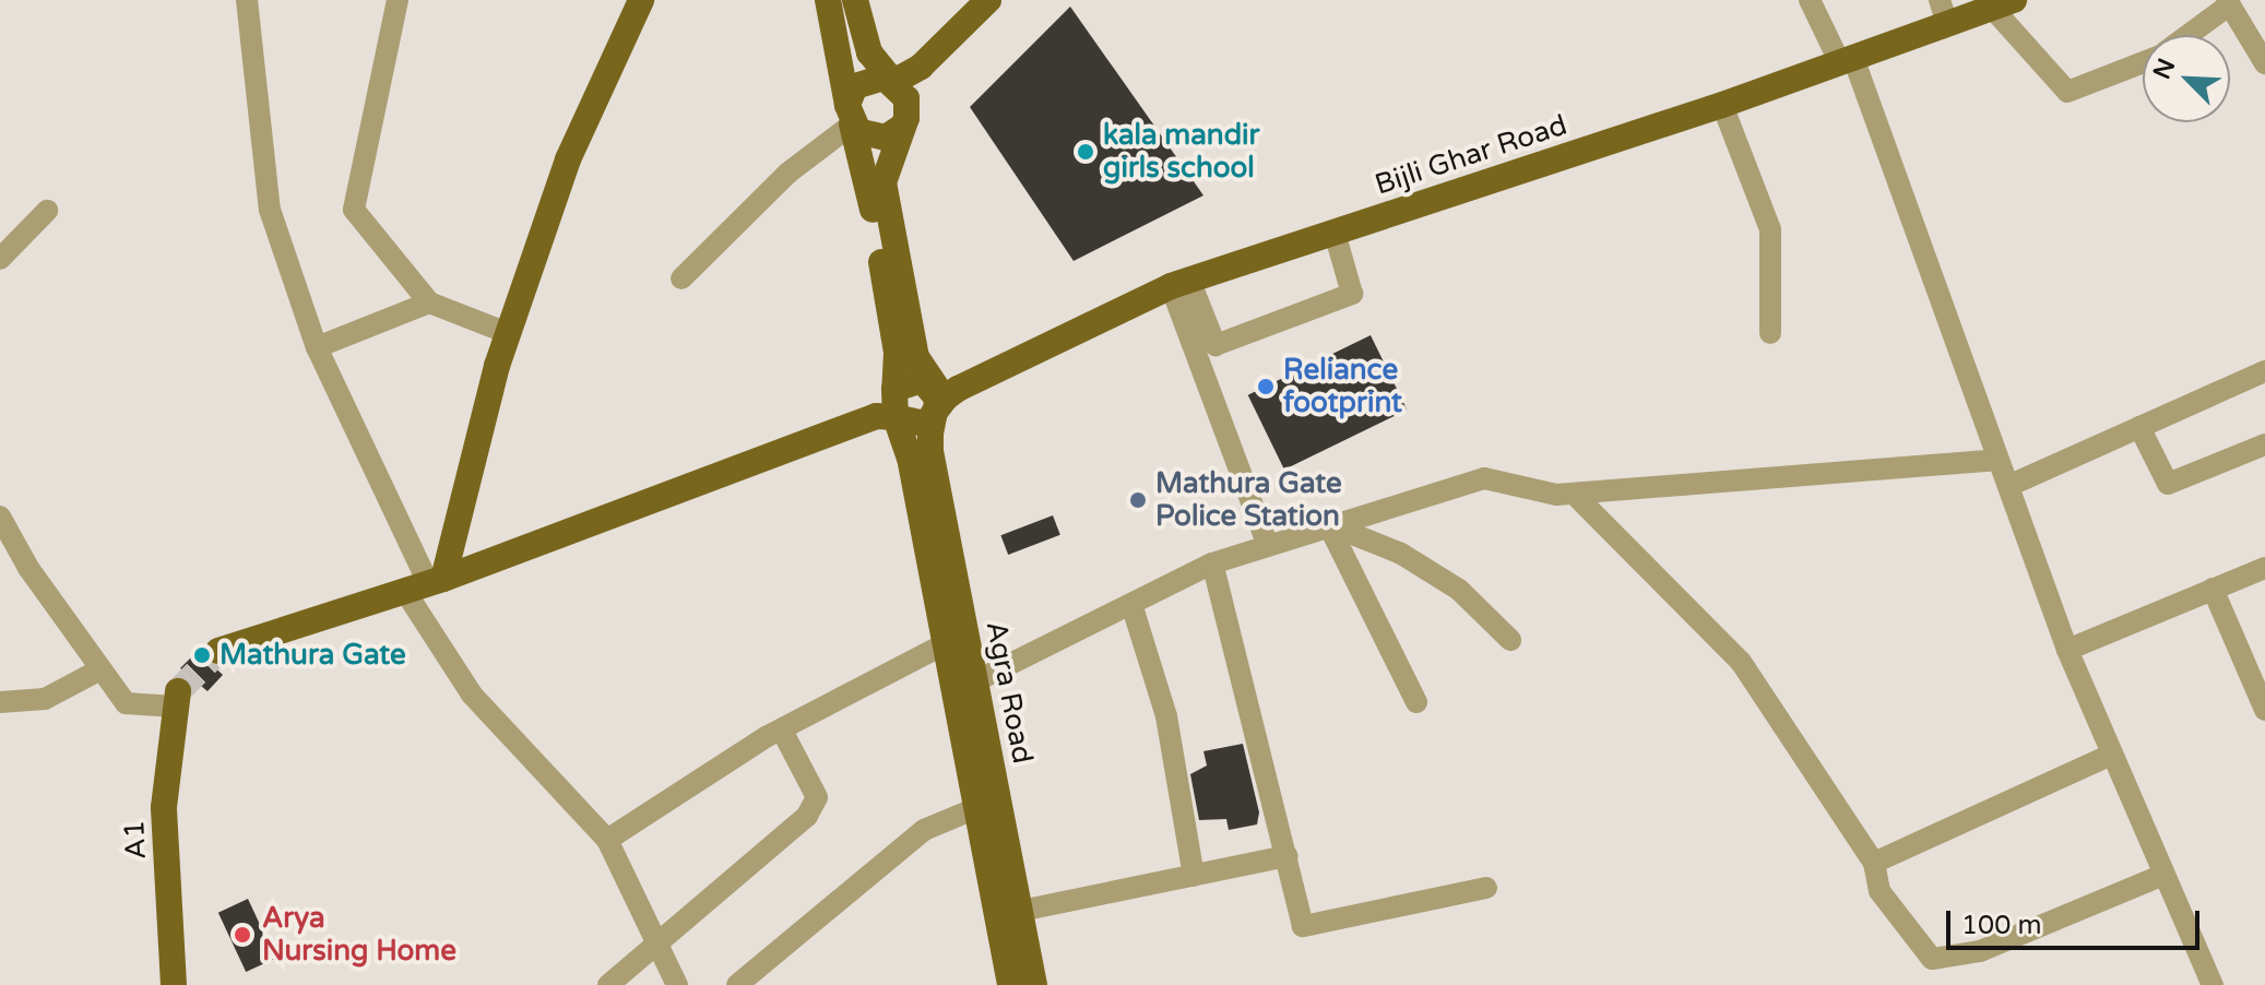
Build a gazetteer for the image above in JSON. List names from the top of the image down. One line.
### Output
{"streets":{"main road":["Bijli Ghar Road","Agra Road","A1"]},"crossings":[["Bijli Ghar Road","Agra Road"]],"places":["kala mandir girls school","Reliance footprint","Mathura Gate Police Station","Mathura Gate","Arya Nursing Home"],"scale_bar":"100 m","north":"top left"}
